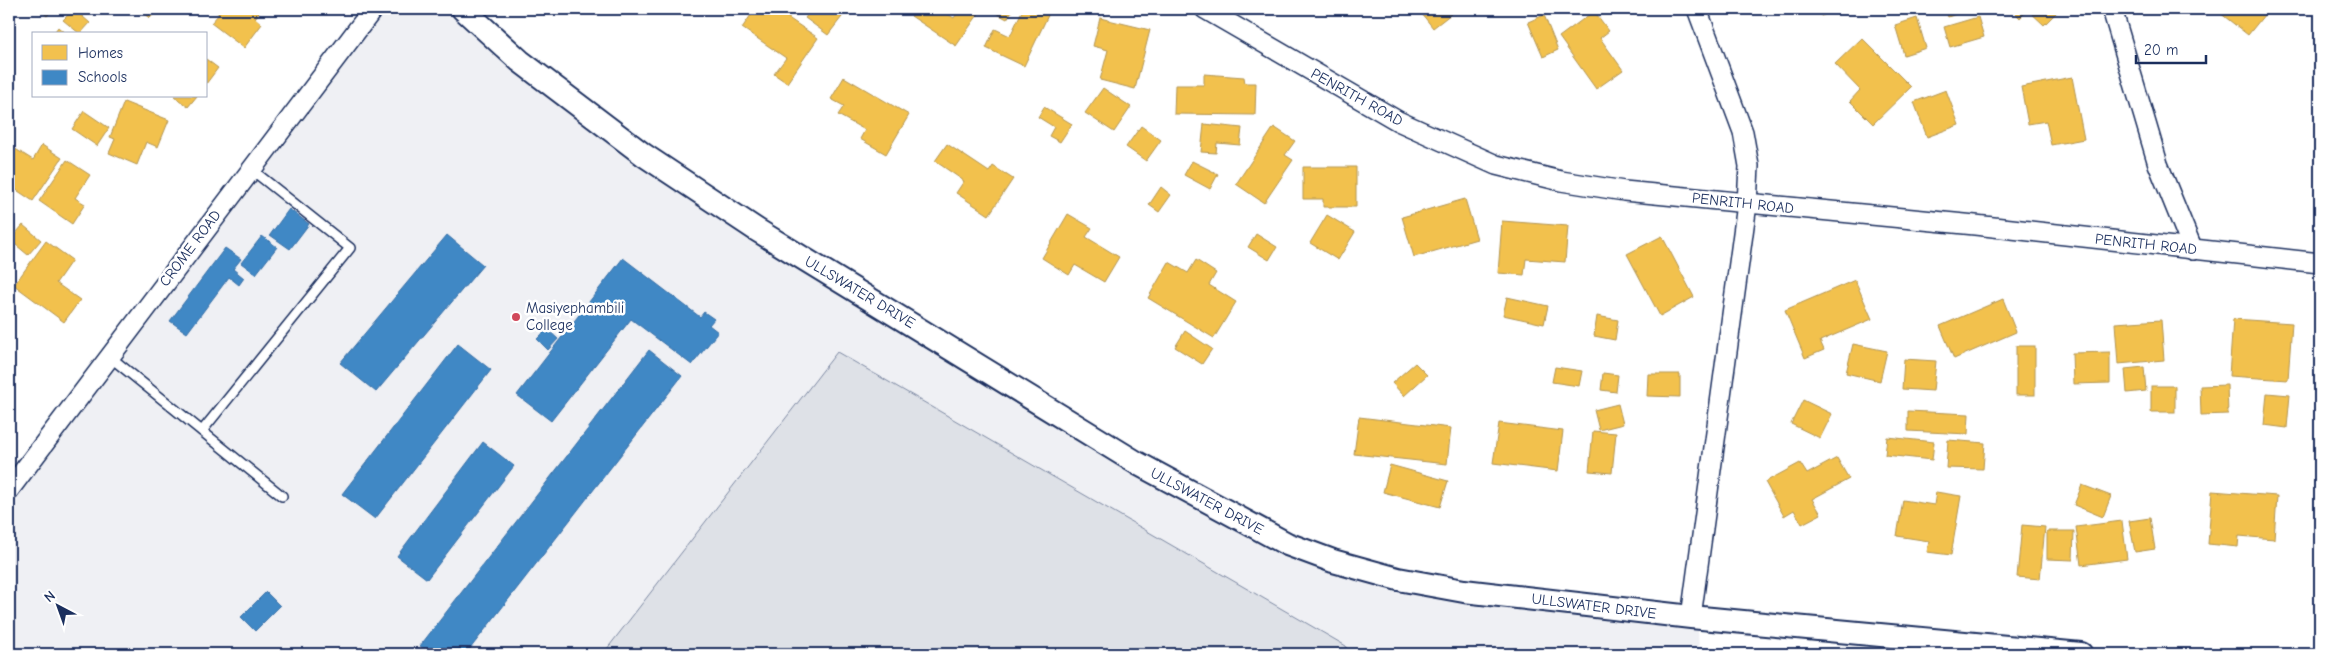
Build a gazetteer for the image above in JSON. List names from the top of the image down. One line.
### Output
{"streets":{"street":["PENRITH ROAD","CROME ROAD","ULLSWATER DRIVE"]},"places":["Masiyephambili College"],"legend":["Homes","Schools"],"scale_bar":"20 m","north":"top left"}
